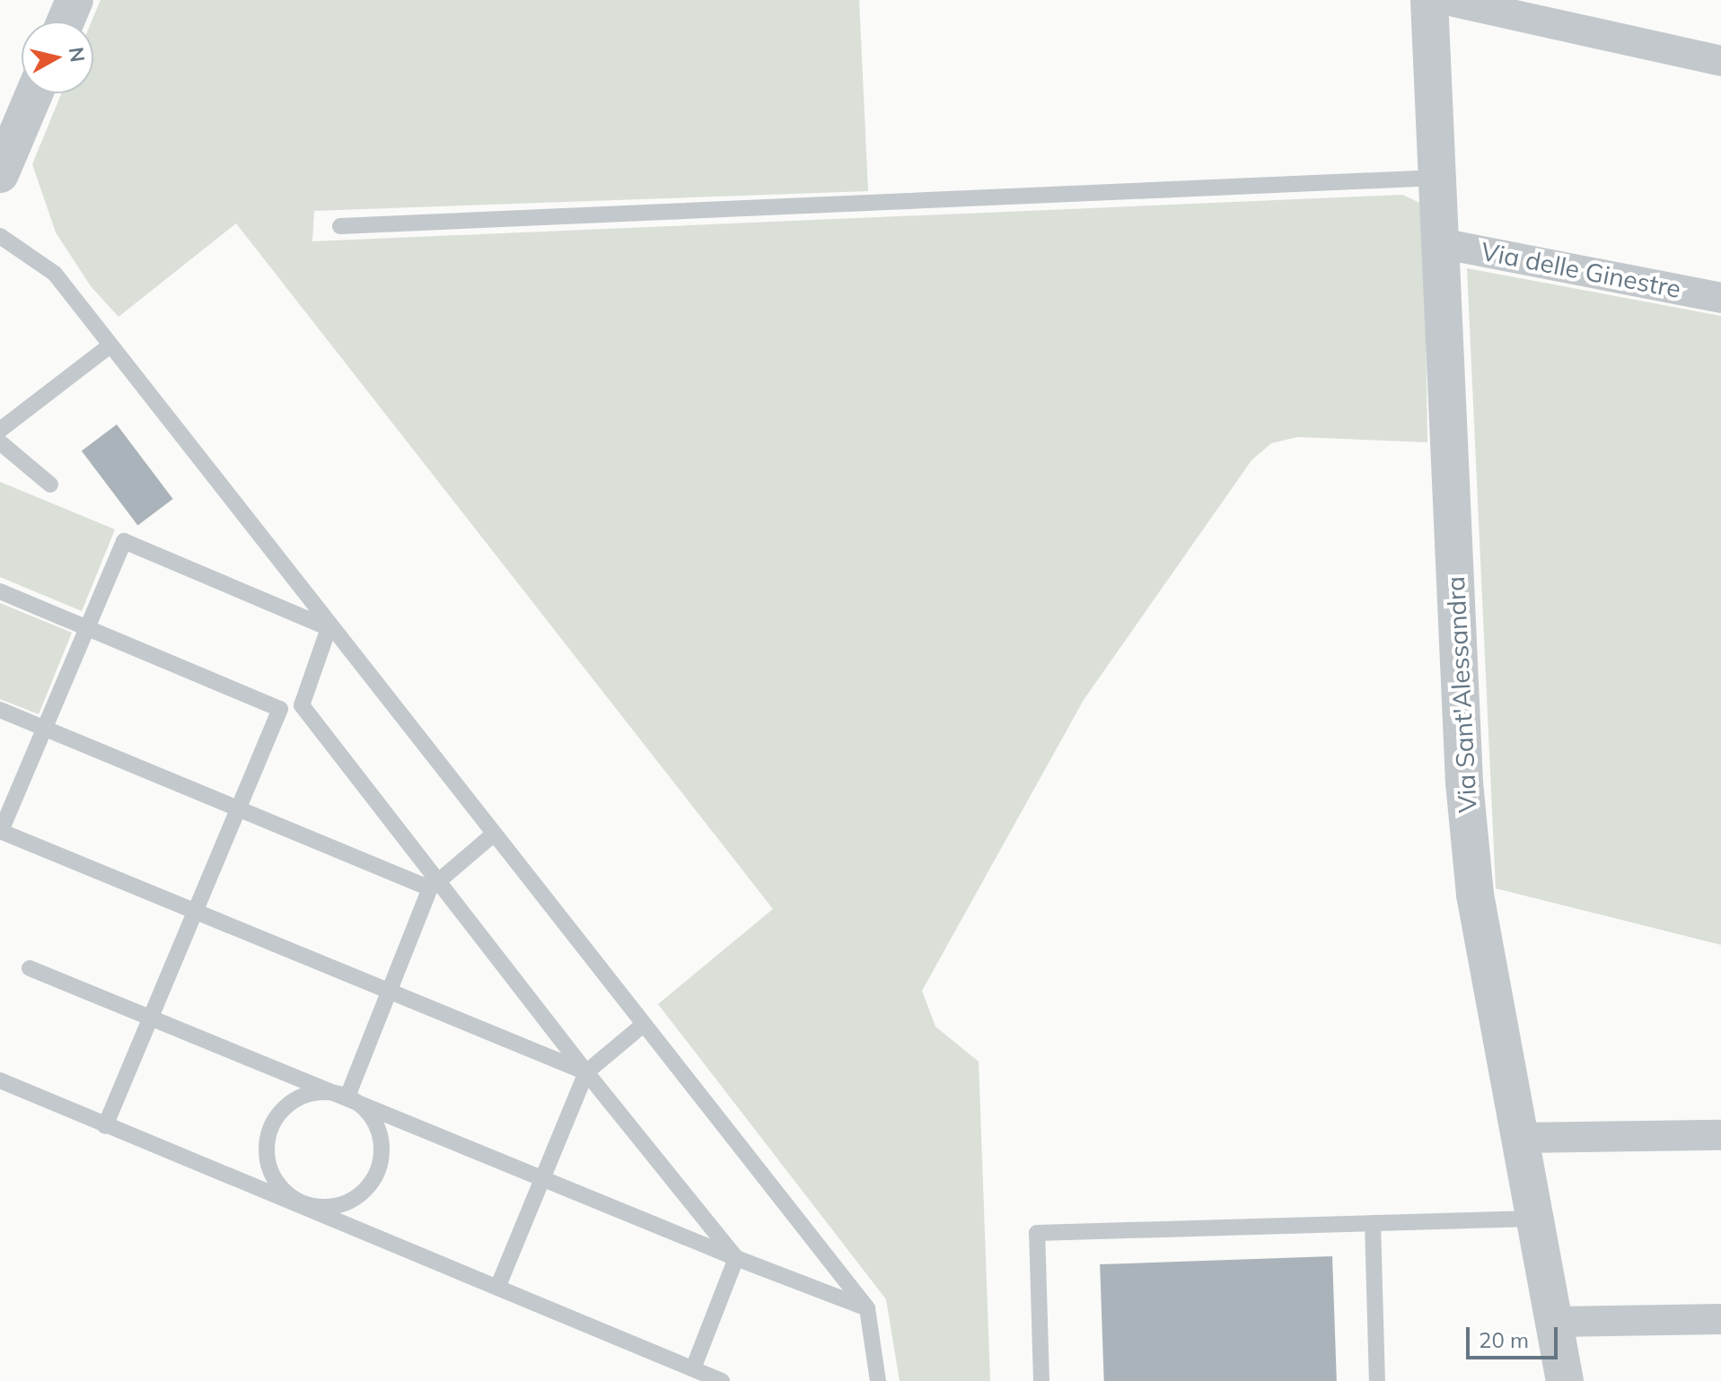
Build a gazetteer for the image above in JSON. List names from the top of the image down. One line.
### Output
{"streets":{"street":["Via delle Ginestre","Via Sant'Alessandra"]},"crossings":[["Via delle Ginestre","Via Sant'Alessandra"]],"scale_bar":"20 m","north":"right"}
